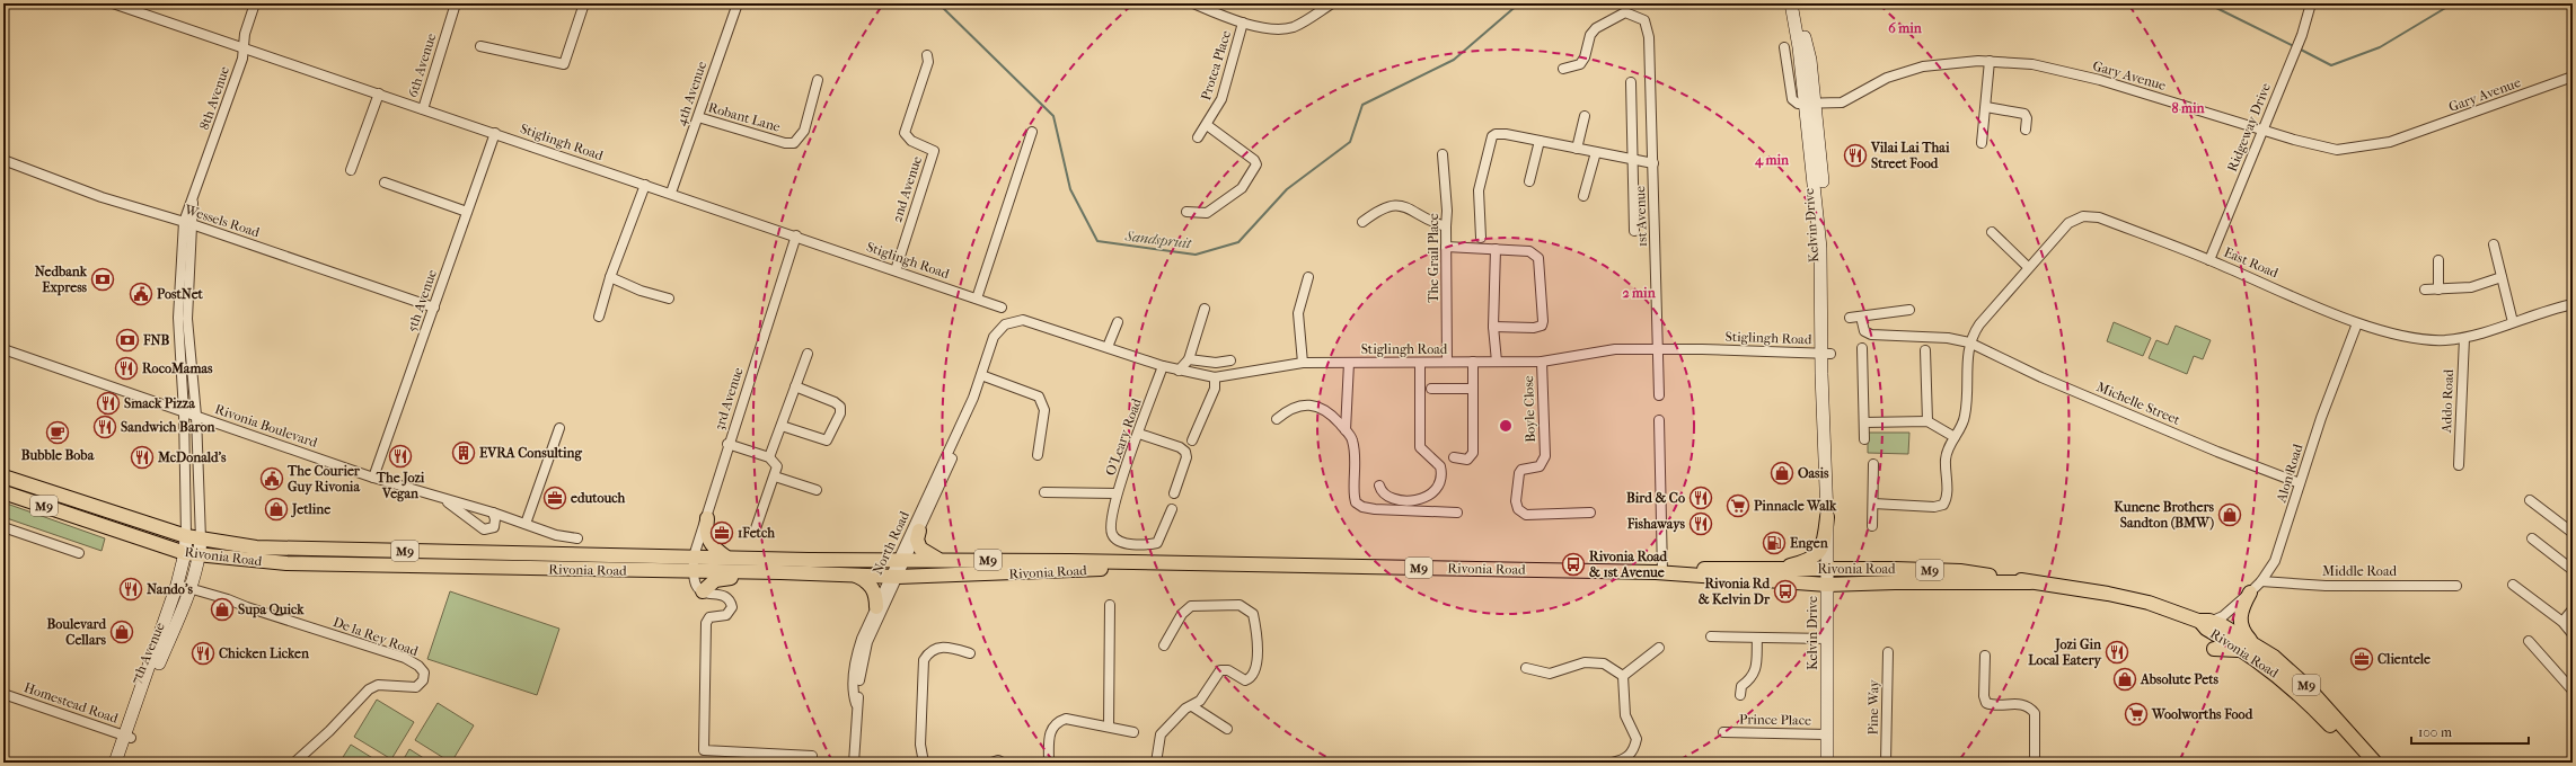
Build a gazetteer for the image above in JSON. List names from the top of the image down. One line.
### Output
{"streets":{"main road":["Kelvin Drive","M9","Rivonia Road","7th Avenue"],"street":["6th Avenue","Protea Place","Gary Avenue","4th Avenue","8th Avenue","Robant Lane","Ridgeway Drive","Stiglingh Road","2nd Avenue","1st Avenue","Wessels Road","The Grail Place","East Road","5th Avenue","3rd Avenue","Addo Road","Michelle Street","Boyle Close","Rivonia Boulevard","O'Leary Road","Alon Road","North Road","Middle Road","De la Rey Road","Homestead Road","Pine Way","Prince Place"]},"crossings":[["6th Avenue","Stiglingh Road"],["Gary Avenue","Ridgeway Drive"],["Gary Avenue","Kelvin Drive"],["4th Avenue","Robant Lane"],["4th Avenue","Stiglingh Road"],["8th Avenue","Stiglingh Road"],["8th Avenue","Wessels Road"],["Ridgeway Drive","East Road"],["Stiglingh Road","2nd Avenue"],["Stiglingh Road","1st Avenue"],["Stiglingh Road","Kelvin Drive"],["Stiglingh Road","The Grail Place"],["Stiglingh Road","5th Avenue"],["Stiglingh Road","3rd Avenue"],["Stiglingh Road","Boyle Close"],["Stiglingh Road","O'Leary Road"],["Stiglingh Road","North Road"],["Wessels Road","5th Avenue"],["Kelvin Drive","Rivonia Road"],["Kelvin Drive","Prince Place"],["East Road","Addo Road"],["East Road","Michelle Street"],["East Road","Alon Road"],["5th Avenue","Rivonia Boulevard"],["3rd Avenue","Rivonia Road"],["Michelle Street","Alon Road"],["Alon Road","Rivonia Road"],["Alon Road","Middle Road"],["North Road","Rivonia Road"],["Rivonia Road","7th Avenue"],["De la Rey Road","7th Avenue"],["7th Avenue","Homestead Road"]],"water":["Sandspruit"],"places":{"restaurant":["Vilai Lai Thai Street Food","RocoMamas","Smack Pizza","Sandwich Baron","The Jozi Vegan","McDonald's","Bird & Co","Fishaways","Nando's","Jozi Gin Local Eatery","Chicken Licken"],"bank":["Nedbank Express","FNB"],"public building":["PostNet","The Courier Guy Rivonia"],"cafe":["Bubble Boba"],"building":["EVRA Consulting"],"shop":["Oasis","Jetline","Kunene Brothers Sandton (BMW)","Supa Quick","Boulevard Cellars","Absolute Pets"],"office":["edutouch","1Fetch","Clientele"],"supermarket":["Pinnacle Walk","Woolworths Food"],"fuel station":["Engen"],"bus stop":["Rivonia Road & 1st Avenue","Rivonia Rd & Kelvin Dr"]},"scale_bar":"100 m","rings":["6 min","8 min","4 min","2 min"]}
